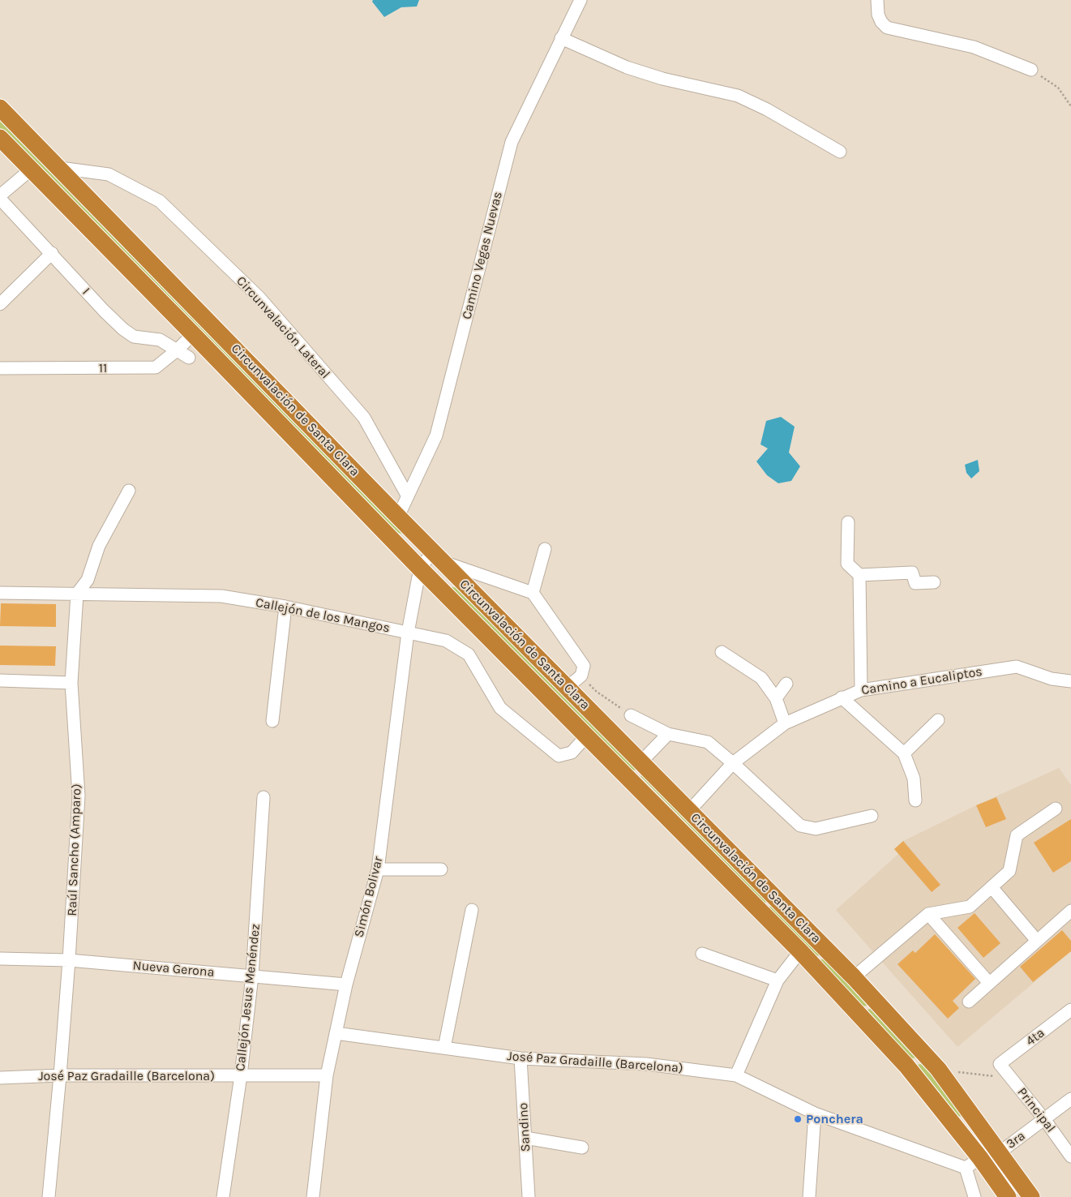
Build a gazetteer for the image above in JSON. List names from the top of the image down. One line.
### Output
{"streets":{"highway":["Circunvalación de Santa Clara"],"street":["Camino Vegas Nuevas","I","Circunvalación Lateral","11","Callejón de los Mangos","Camino a Eucaliptos","Raúl Sancho (Amparo)","Simón Bolivar","Nueva Gerona","Callejón Jesus Menéndez","4ta","José Paz Gradaille (Barcelona)","Principal","Sandino","3ra"]},"crossings":[["Camino Vegas Nuevas","Circunvalación Lateral"],["Camino Vegas Nuevas","Circunvalación de Santa Clara"],["I","11"],["Circunvalación Lateral","Circunvalación de Santa Clara"],["11","Circunvalación de Santa Clara"],["Circunvalación de Santa Clara","Callejón de los Mangos"],["Circunvalación de Santa Clara","Camino a Eucaliptos"],["Circunvalación de Santa Clara","Simón Bolivar"],["Circunvalación de Santa Clara","3ra"],["Callejón de los Mangos","Raúl Sancho (Amparo)"],["Callejón de los Mangos","Simón Bolivar"],["Raúl Sancho (Amparo)","Nueva Gerona"],["Raúl Sancho (Amparo)","José Paz Gradaille (Barcelona)"],["Simón Bolivar","Nueva Gerona"],["Simón Bolivar","José Paz Gradaille (Barcelona)"],["Nueva Gerona","Callejón Jesus Menéndez"],["Callejón Jesus Menéndez","José Paz Gradaille (Barcelona)"],["4ta","Principal"],["José Paz Gradaille (Barcelona)","Sandino"],["Principal","3ra"]],"places":["Ponchera"]}
